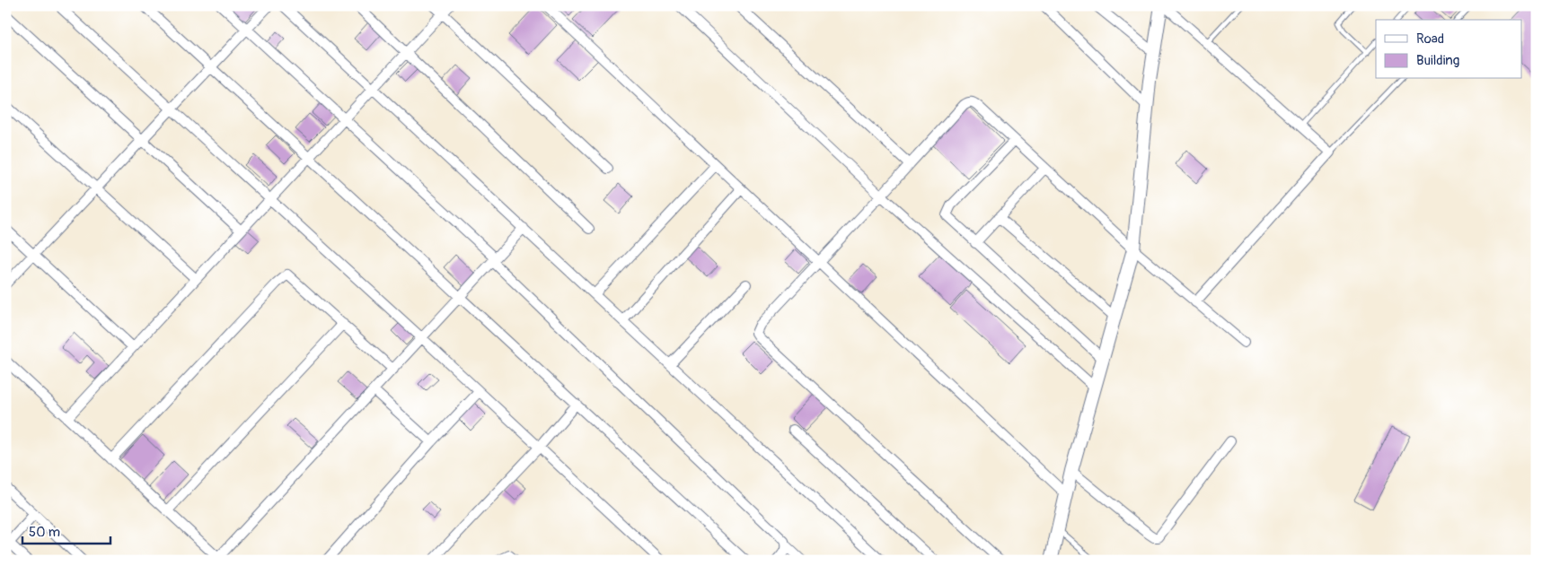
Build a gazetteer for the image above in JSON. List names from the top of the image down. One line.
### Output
{"legend":["Road","Building"],"scale_bar":"50 m"}
